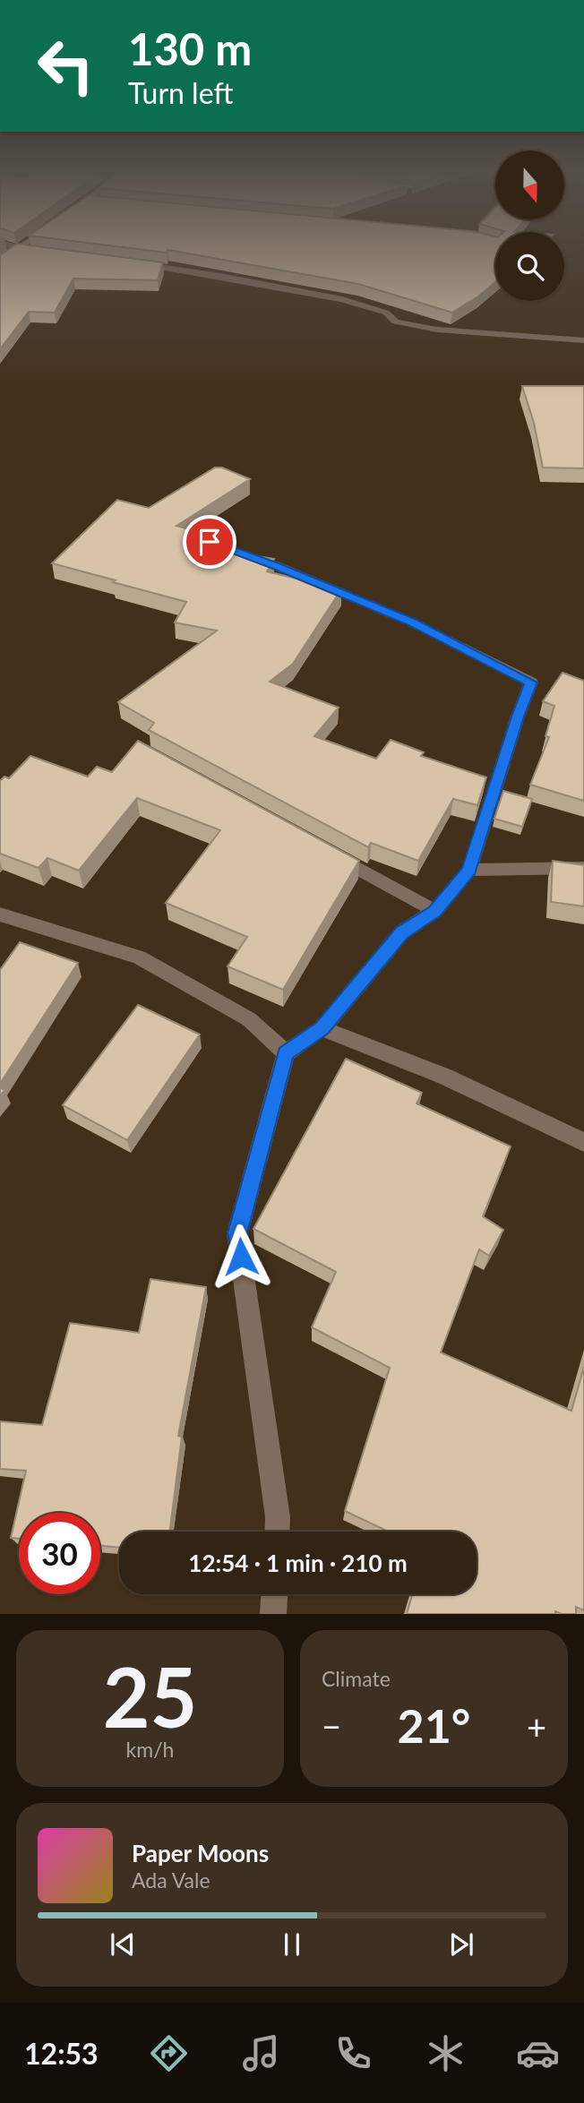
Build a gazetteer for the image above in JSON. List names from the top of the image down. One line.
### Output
{"north":"bottom","page":{"turn":["130 m","Turn left"],"limit":"30","trip":"12:54 · 1 min · 210 m","tile":[["25","km/h"],"Climate"],"heat":["−","21°","+"],"song":["Paper Moons","Ada Vale"],"tabs":"12:53"}}
